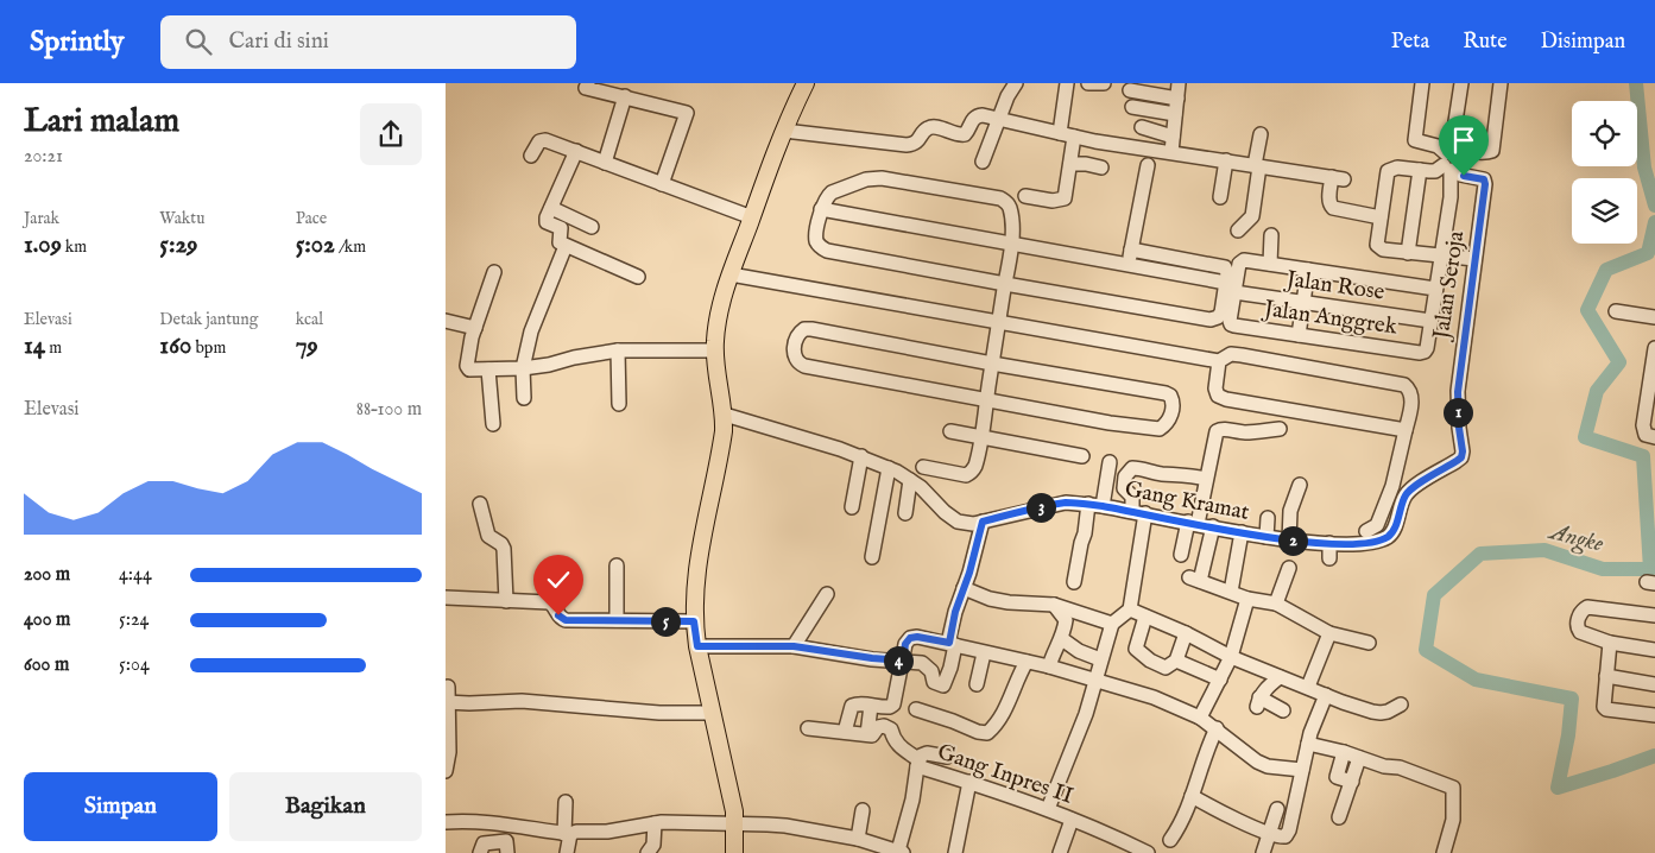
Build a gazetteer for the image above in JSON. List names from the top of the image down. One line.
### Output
{"streets":{"street":["Jalan Seroja","Jalan Rose","Jalan Anggrek","Gang Kramat","Gang Inpres II"]},"crossings":[["Jalan Seroja","Gang Kramat"],["Jalan Rose","Jalan Anggrek"]],"water":["Angke"],"page":{"header":"Sprintly","search":"Cari di sini","nav":["Peta","Rute","Disimpan"],"heading":["Lari malam","20:21"],"stats":[["Jarak","1.09 km"],["Waktu","5:29"],["Pace","5:02 /km"],["Elevasi","14 m"],["Detak jantung","160 bpm"],["kcal","79"]],"chart":["Elevasi","88–100 m"],"pins":["1","3","2","5","4"],"list":[{"name":"200 m","note":"4:44"},{"name":"400 m","note":"5:24"},{"name":"600 m","note":"5:04"}],"buttons":["Simpan","Bagikan"]}}
